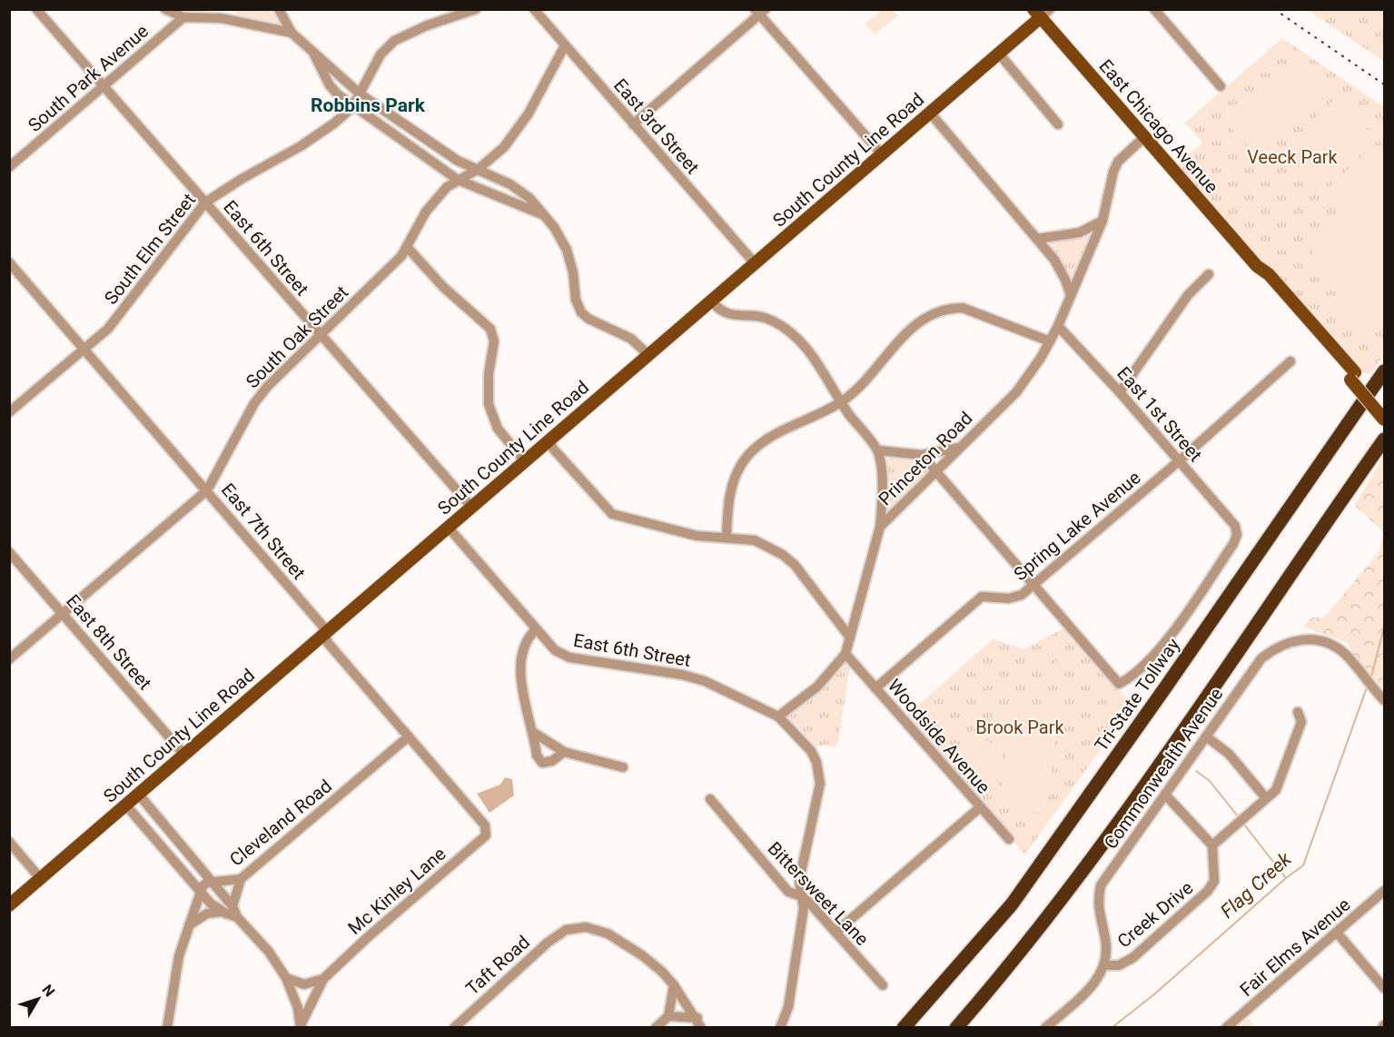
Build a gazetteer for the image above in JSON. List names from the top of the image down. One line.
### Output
{"streets":{"highway":["Tri-State Tollway"],"main road":["East Chicago Avenue","South County Line Road"],"street":["South Park Avenue","East 3rd Street","East 6th Street","South Elm Street","South Oak Street","East 1st Street","Princeton Road","Spring Lake Avenue","East 7th Street","East 8th Street","Woodside Avenue","Commonwealth Avenue","Cleveland Road","Mc Kinley Lane","Bittersweet Lane","Creek Drive","Fair Elms Avenue","Taft Road"]},"crossings":[["South Park Avenue","East 6th Street"],["East 3rd Street","South County Line Road"],["East 3rd Street","South Oak Street"],["East Chicago Avenue","South County Line Road"],["East Chicago Avenue","Princeton Road"],["South County Line Road","East 6th Street"],["South County Line Road","East 7th Street"],["South County Line Road","East 8th Street"],["East 6th Street","South Elm Street"],["East 6th Street","South Oak Street"],["East 6th Street","Princeton Road"],["East 6th Street","Bittersweet Lane"],["South Elm Street","East 7th Street"],["South Oak Street","East 7th Street"],["South Oak Street","East 8th Street"],["East 1st Street","Princeton Road"],["East 1st Street","Spring Lake Avenue"],["Princeton Road","Woodside Avenue"],["Spring Lake Avenue","Woodside Avenue"],["East 7th Street","Cleveland Road"],["East 7th Street","Mc Kinley Lane"],["Commonwealth Avenue","Creek Drive"]],"districts":["Robbins Park"],"water":["Flag Creek"],"parks":["Veeck Park","Brook Park"],"north":"top right"}
